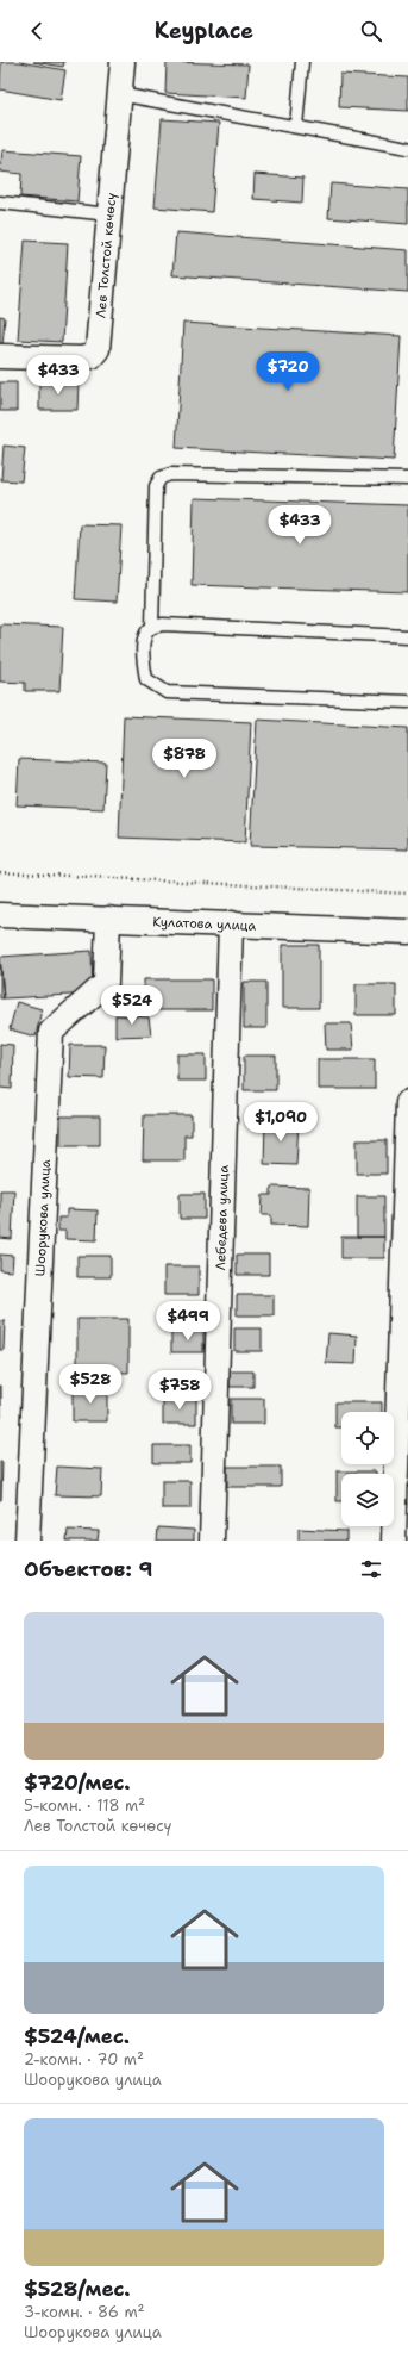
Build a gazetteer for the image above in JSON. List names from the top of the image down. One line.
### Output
{"streets":{"street":["Лев Толстой көчөсү","Кулатова улица","Шоорукова улица","Лебедева улица"]},"crossings":[["Кулатова улица","Шоорукова улица"],["Кулатова улица","Лебедева улица"]],"page":{"header":"Keyplace","price":["$720","$433","$433","$878","$524","$1,090","$499","$528","$758"],"heading":"Объектов: 9","list":[{"name":"$720/мес.","note":"5-комн. · 118 m² · Лев Толстой көчөсү"},{"name":"$524/мес.","note":"2-комн. · 70 m² · Шоорукова улица"},{"name":"$528/мес.","note":"3-комн. · 86 m² · Шоорукова улица"}]}}
